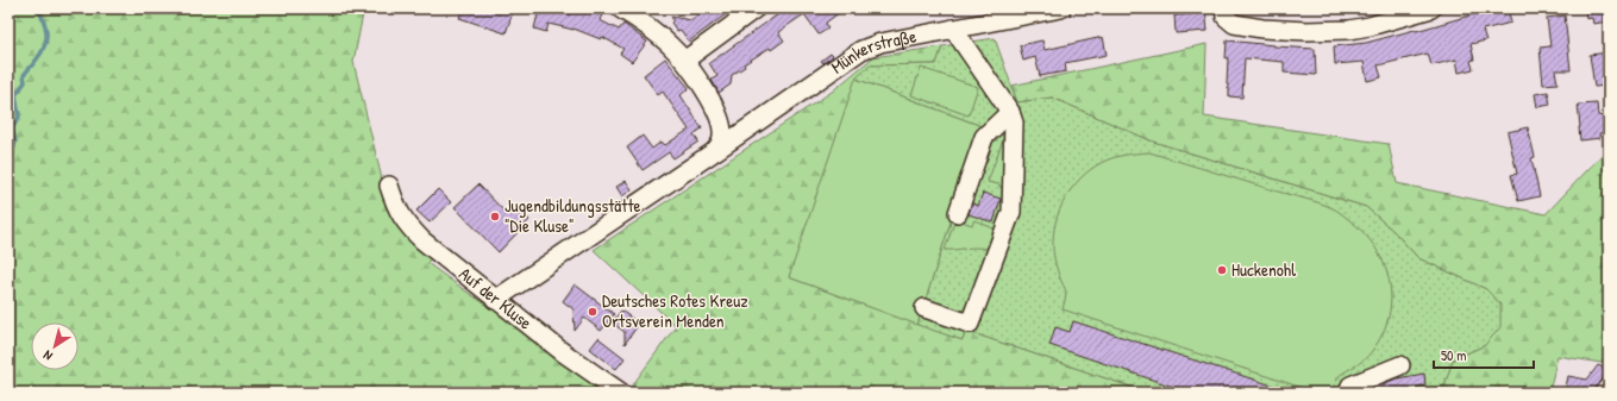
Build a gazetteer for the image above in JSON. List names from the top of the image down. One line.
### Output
{"streets":{"street":["Münkerstraße","Auf der Kluse"]},"crossings":[["Münkerstraße","Auf der Kluse"]],"places":["Jugendbildungsstätte \"Die Kluse\"","Huckenohl","Deutsches Rotes Kreuz Ortsverein Menden"],"scale_bar":"50 m","north":"bottom left"}
